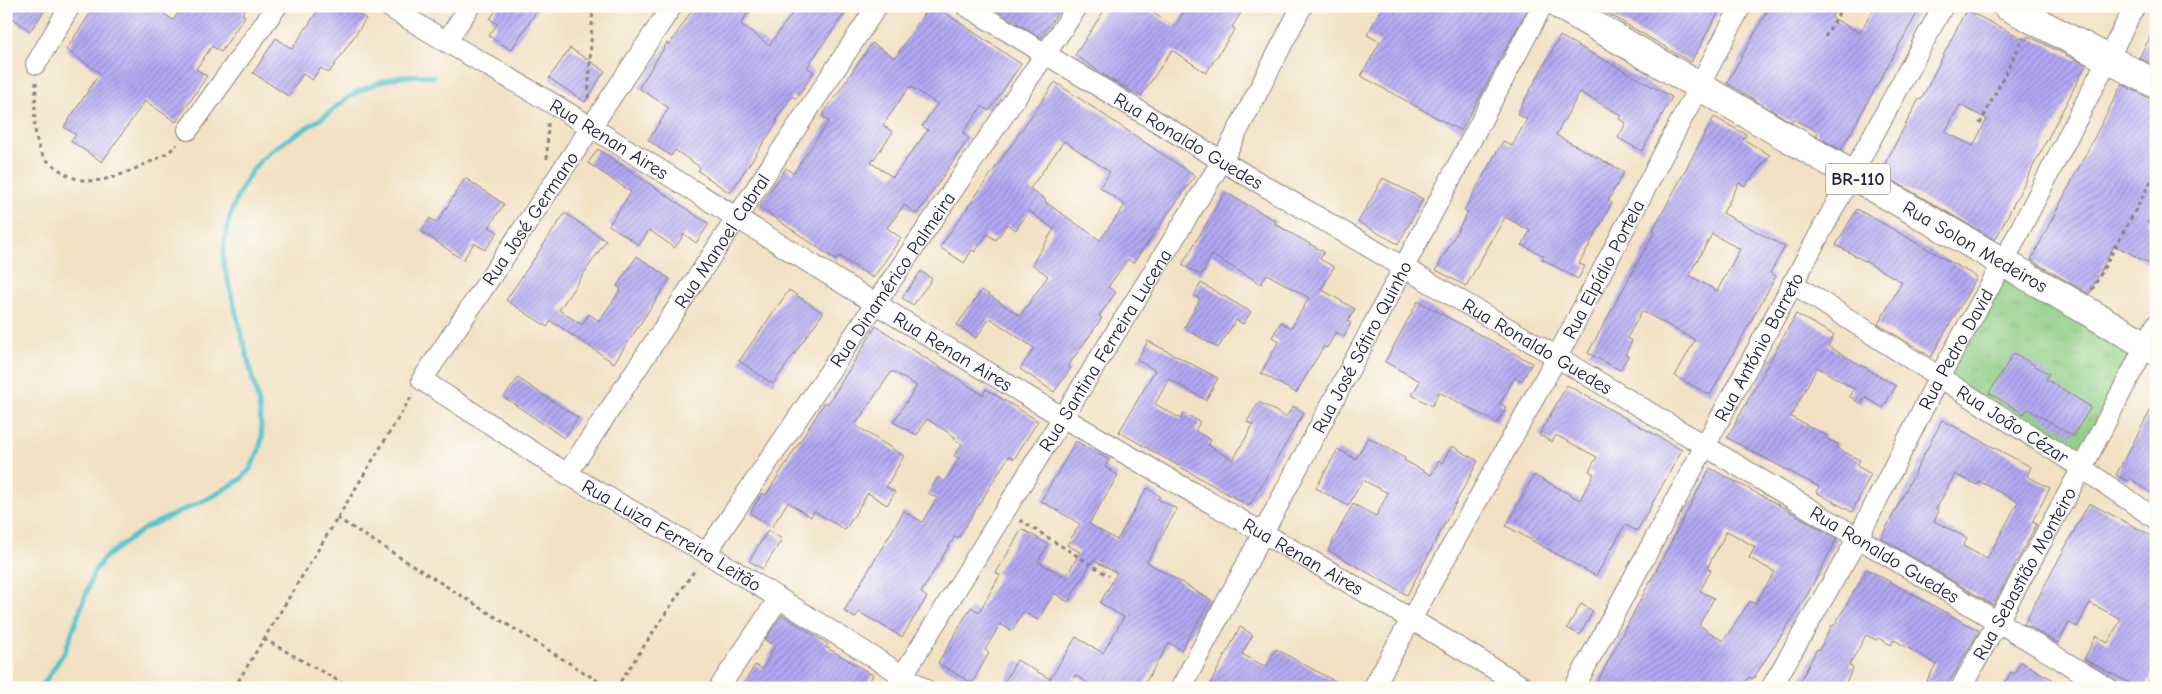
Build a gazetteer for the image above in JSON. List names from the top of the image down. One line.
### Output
{"streets":{"main road":["BR-110","Rua Solon Medeiros"],"street":["Rua Renan Aires","Rua Ronaldo Guedes","Rua José Germano","Rua Manoel Cabral","Rua Elpídio Portela","Rua Dinamérico Palmeira","Rua José Sátiro Quinho","Rua António Barreto","Rua Pedro David","Rua Santina Ferreira Lucena","Rua João Cézar","Rua Luiza Ferreira Leitão","Rua Sebastião Monteiro"]},"crossings":[["Rua Renan Aires","Rua José Germano"],["Rua Renan Aires","Rua Manoel Cabral"],["Rua Renan Aires","Rua Elpídio Portela"],["Rua Renan Aires","Rua Dinamérico Palmeira"],["Rua Renan Aires","Rua José Sátiro Quinho"],["Rua Renan Aires","Rua Santina Ferreira Lucena"],["Rua Ronaldo Guedes","Rua Elpídio Portela"],["Rua Ronaldo Guedes","Rua Dinamérico Palmeira"],["Rua Ronaldo Guedes","Rua José Sátiro Quinho"],["Rua Ronaldo Guedes","Rua António Barreto"],["Rua Ronaldo Guedes","Rua Pedro David"],["Rua Ronaldo Guedes","Rua Santina Ferreira Lucena"],["Rua Ronaldo Guedes","Rua Sebastião Monteiro"],["Rua José Germano","Rua Luiza Ferreira Leitão"],["Rua Manoel Cabral","Rua Luiza Ferreira Leitão"],["Rua Solon Medeiros","Rua Elpídio Portela"],["Rua Solon Medeiros","Rua António Barreto"],["Rua Solon Medeiros","Rua Pedro David"],["Rua Solon Medeiros","Rua Sebastião Monteiro"],["Rua Dinamérico Palmeira","Rua Luiza Ferreira Leitão"],["Rua António Barreto","Rua João Cézar"],["Rua Pedro David","Rua João Cézar"],["Rua Santina Ferreira Lucena","Rua Luiza Ferreira Leitão"],["Rua João Cézar","Rua Sebastião Monteiro"]]}
